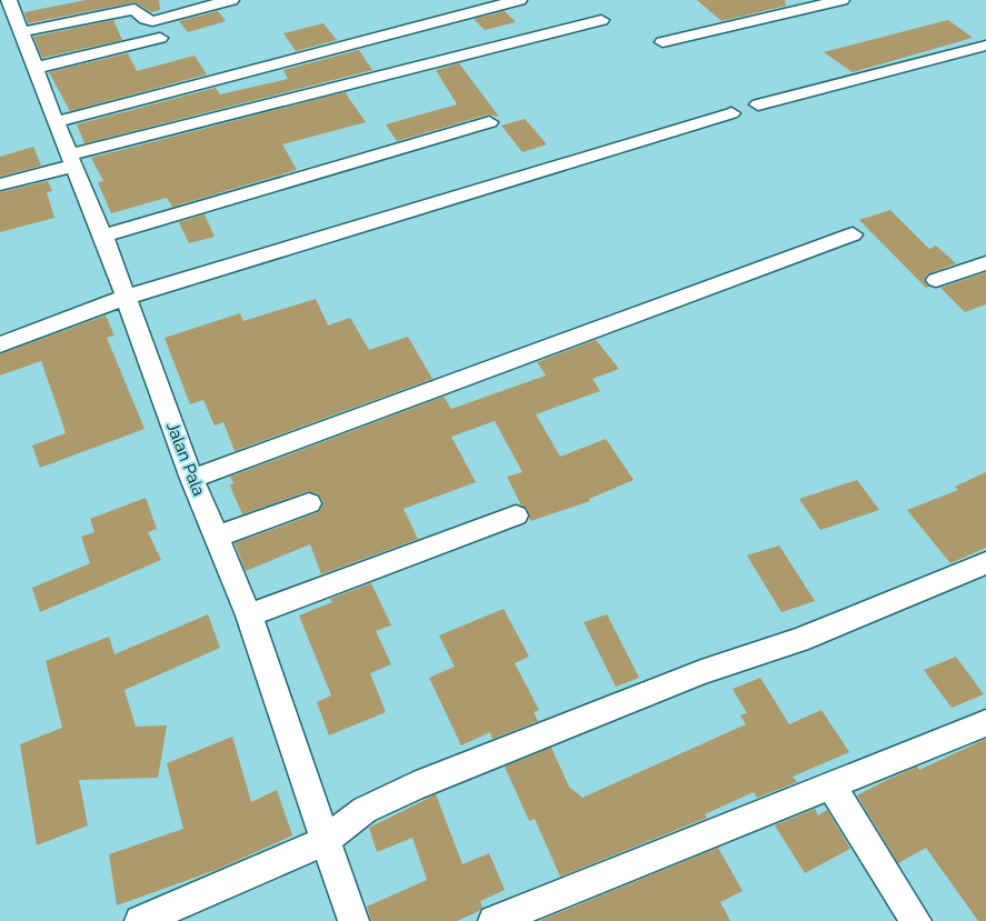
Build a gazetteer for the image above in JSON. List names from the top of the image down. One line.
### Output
{"streets":{"street":["Jalan Pala"]}}
